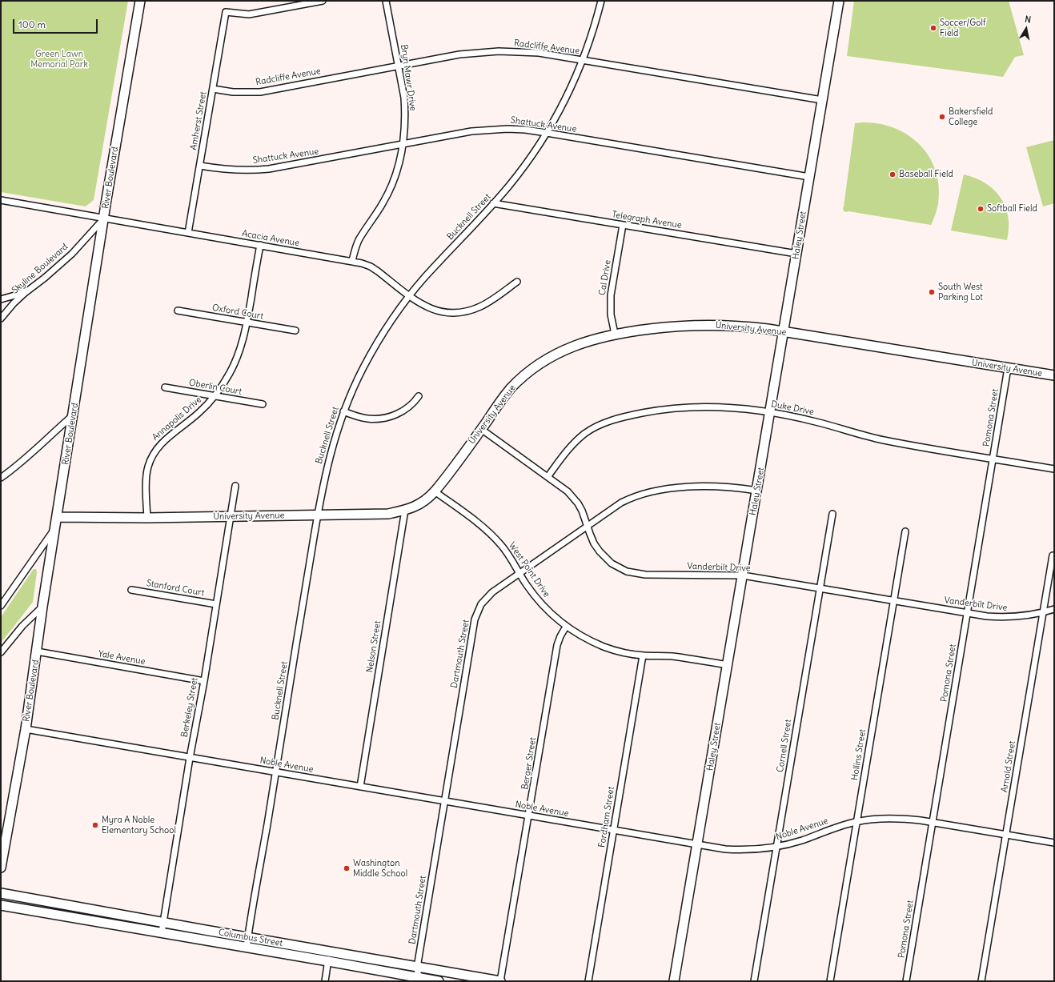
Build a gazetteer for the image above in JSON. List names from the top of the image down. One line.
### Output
{"streets":{"street":["Radcliffe Avenue","Bryn Mawr Drive","Amherst Street","Shattuck Avenue","River Boulevard","Bucknell Street","Telegraph Avenue","Haley Street","Acacia Avenue","Skyline Boulevard","Cal Drive","Oxford Court","University Avenue","Oberlin Court","Duke Drive","Pomona Street","Annapolis Drive","Vanderbilt Drive","West Point Drive","Stanford Court","Nelson Street","Dartmouth Street","Yale Avenue","Berkeley Street","Cornell Street","Hollins Street","Berger Street","Noble Avenue","Arnold Street","Fordham Street","Columbus Street"]},"crossings":[["Radcliffe Avenue","Bryn Mawr Drive"],["Radcliffe Avenue","Amherst Street"],["Radcliffe Avenue","Bucknell Street"],["Radcliffe Avenue","Haley Street"],["Bryn Mawr Drive","Shattuck Avenue"],["Bryn Mawr Drive","Acacia Avenue"],["Amherst Street","Shattuck Avenue"],["Amherst Street","Acacia Avenue"],["Shattuck Avenue","Bucknell Street"],["Shattuck Avenue","Haley Street"],["River Boulevard","Acacia Avenue"],["River Boulevard","Skyline Boulevard"],["River Boulevard","University Avenue"],["River Boulevard","Yale Avenue"],["River Boulevard","Noble Avenue"],["Bucknell Street","Telegraph Avenue"],["Bucknell Street","Acacia Avenue"],["Bucknell Street","University Avenue"],["Bucknell Street","Noble Avenue"],["Bucknell Street","Columbus Street"],["Telegraph Avenue","Haley Street"],["Telegraph Avenue","Cal Drive"],["Haley Street","University Avenue"],["Haley Street","Duke Drive"],["Haley Street","Vanderbilt Drive"],["Haley Street","West Point Drive"],["Haley Street","Dartmouth Street"],["Haley Street","Noble Avenue"],["Acacia Avenue","Skyline Boulevard"],["Acacia Avenue","Annapolis Drive"],["Cal Drive","University Avenue"],["Oxford Court","Annapolis Drive"],["University Avenue","Pomona Street"],["University Avenue","Annapolis Drive"],["University Avenue","Vanderbilt Drive"],["University Avenue","West Point Drive"],["University Avenue","Nelson Street"],["University Avenue","Berkeley Street"],["Oberlin Court","Annapolis Drive"],["Duke Drive","Pomona Street"],["Duke Drive","Vanderbilt Drive"],["Pomona Street","Vanderbilt Drive"],["Pomona Street","Noble Avenue"],["Vanderbilt Drive","Dartmouth Street"],["Vanderbilt Drive","Cornell Street"],["Vanderbilt Drive","Hollins Street"],["Vanderbilt Drive","Arnold Street"],["West Point Drive","Dartmouth Street"],["West Point Drive","Berger Street"],["West Point Drive","Fordham Street"],["Stanford Court","Berkeley Street"],["Nelson Street","Noble Avenue"],["Dartmouth Street","Noble Avenue"],["Dartmouth Street","Columbus Street"],["Yale Avenue","Berkeley Street"],["Berkeley Street","Noble Avenue"],["Berkeley Street","Columbus Street"],["Cornell Street","Noble Avenue"],["Hollins Street","Noble Avenue"],["Berger Street","Noble Avenue"],["Berger Street","Columbus Street"],["Noble Avenue","Arnold Street"],["Noble Avenue","Fordham Street"]],"parks":["Green Lawn Memorial Park"],"places":["Soccer/Golf Field","Bakersfield College","Baseball Field","Softball Field","South West Parking Lot","Myra A Noble Elementary School","Washington Middle School"],"scale_bar":"100 m","north":"top"}
